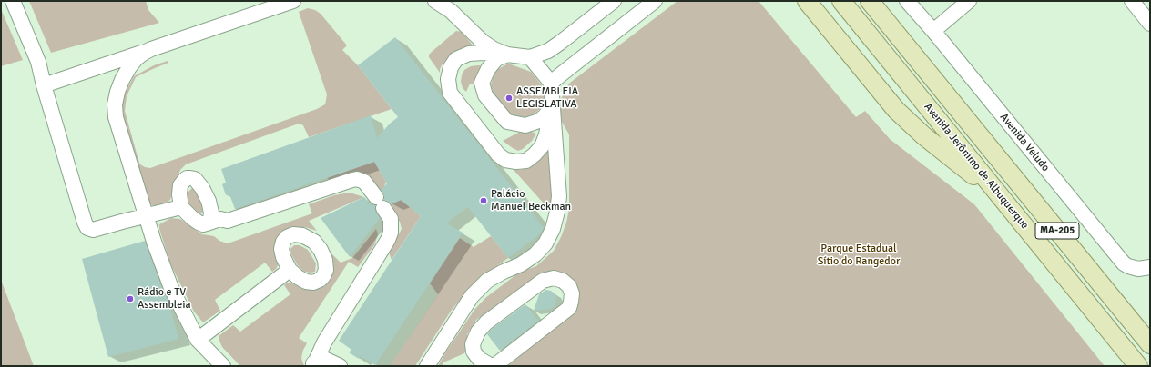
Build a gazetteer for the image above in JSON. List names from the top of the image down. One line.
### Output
{"streets":{"main road":["Avenida Jerônimo de Albuquerque","MA-205"],"street":["Avenida Veludo"]},"parks":["Parque Estadual Sítio do Rangedor"],"places":["ASSEMBLEIA LEGISLATIVA","Palácio Manuel Beckman","Rádio e TV Assembleia"]}
